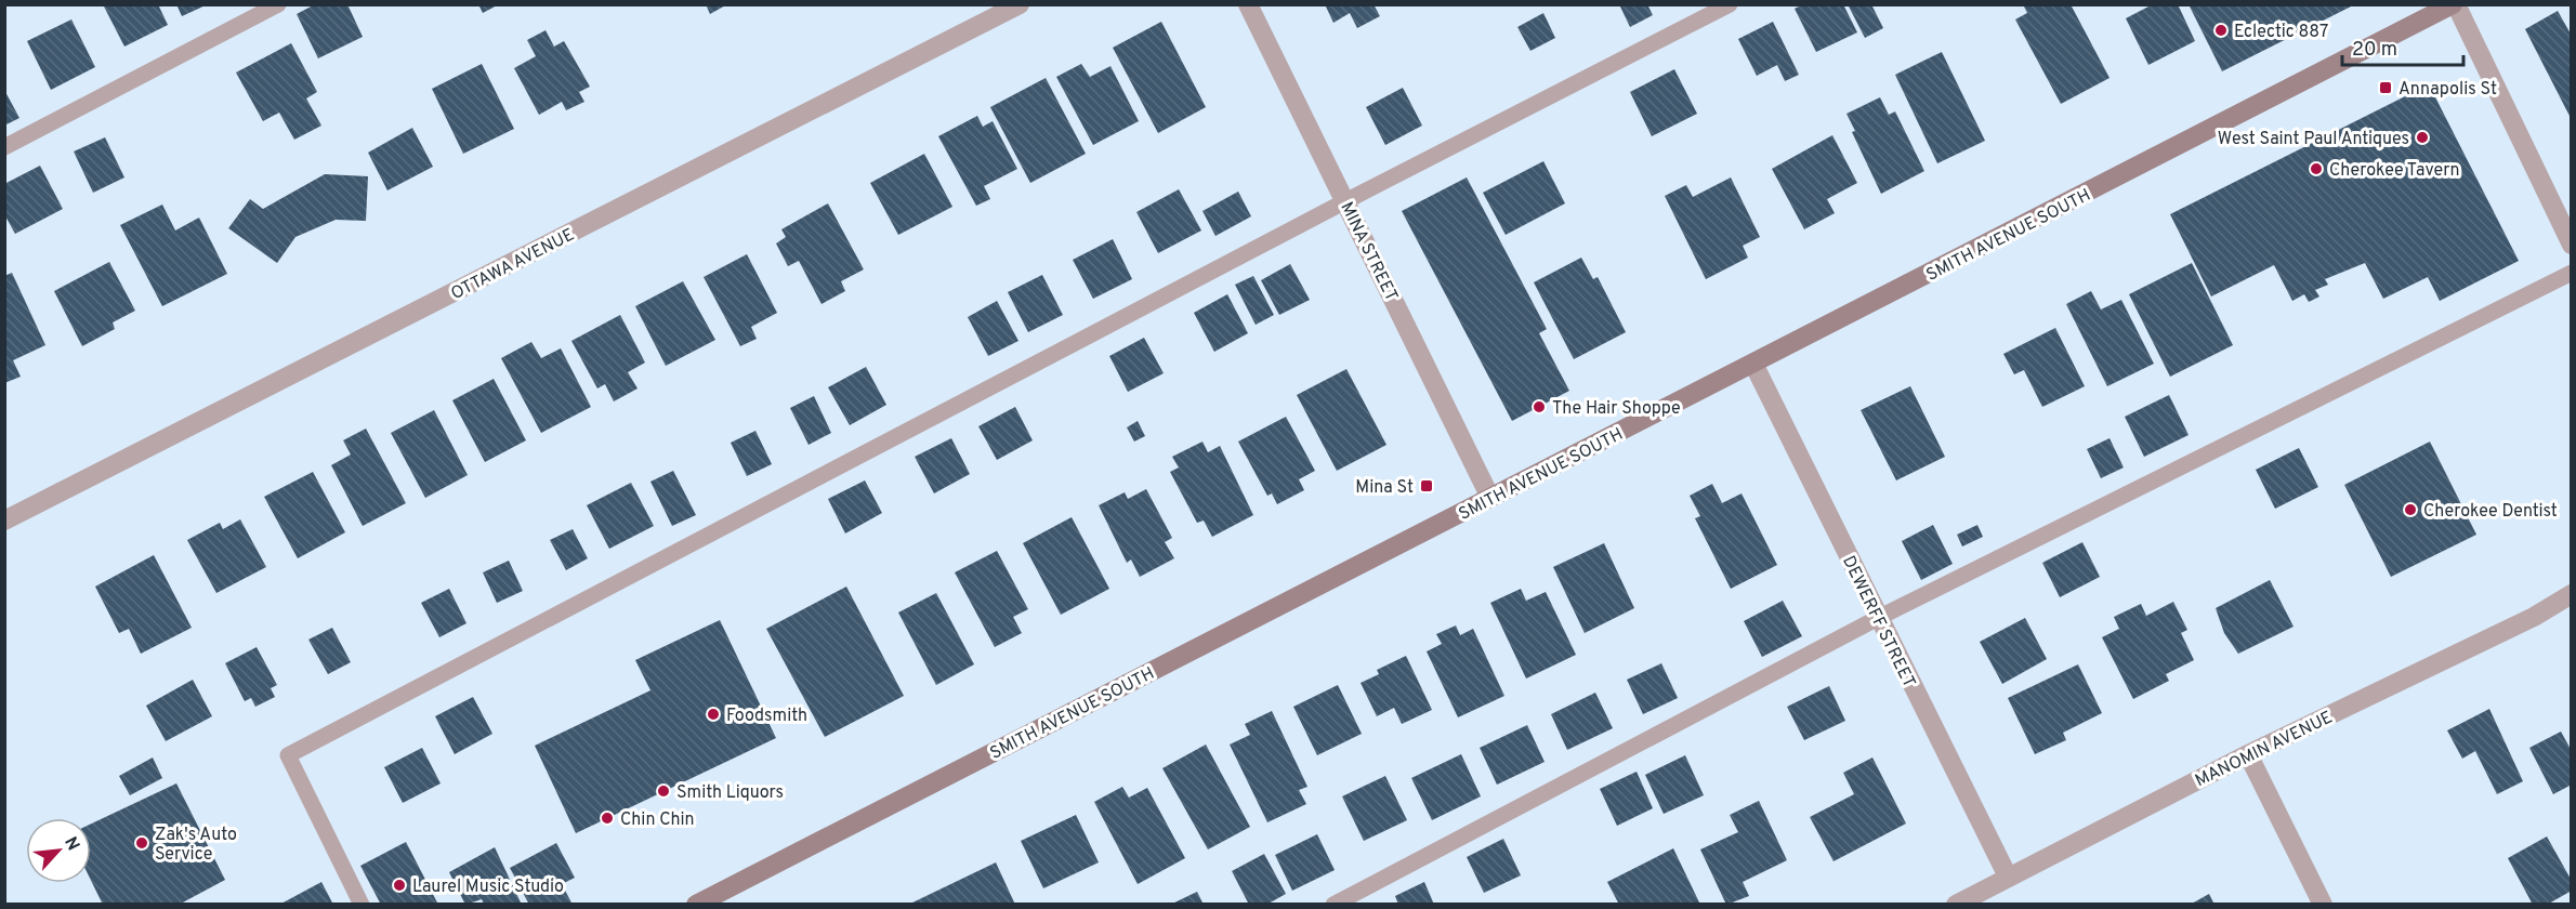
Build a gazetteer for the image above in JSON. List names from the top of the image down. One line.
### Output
{"streets":{"main road":["SMITH AVENUE SOUTH"],"street":["MINA STREET","OTTAWA AVENUE","DEWERFF STREET","MANOMIN AVENUE"]},"crossings":[["SMITH AVENUE SOUTH","MINA STREET"],["SMITH AVENUE SOUTH","DEWERFF STREET"],["DEWERFF STREET","MANOMIN AVENUE"]],"places":{"other":["Eclectic 887","West Saint Paul Antiques","Cherokee Tavern","The Hair Shoppe","Cherokee Dentist","Foodsmith","Smith Liquors","Chin Chin","Zak's Auto Service","Laurel Music Studio"],"transit":["Annapolis St","Mina St"]},"scale_bar":"20 m","north":"top right"}
